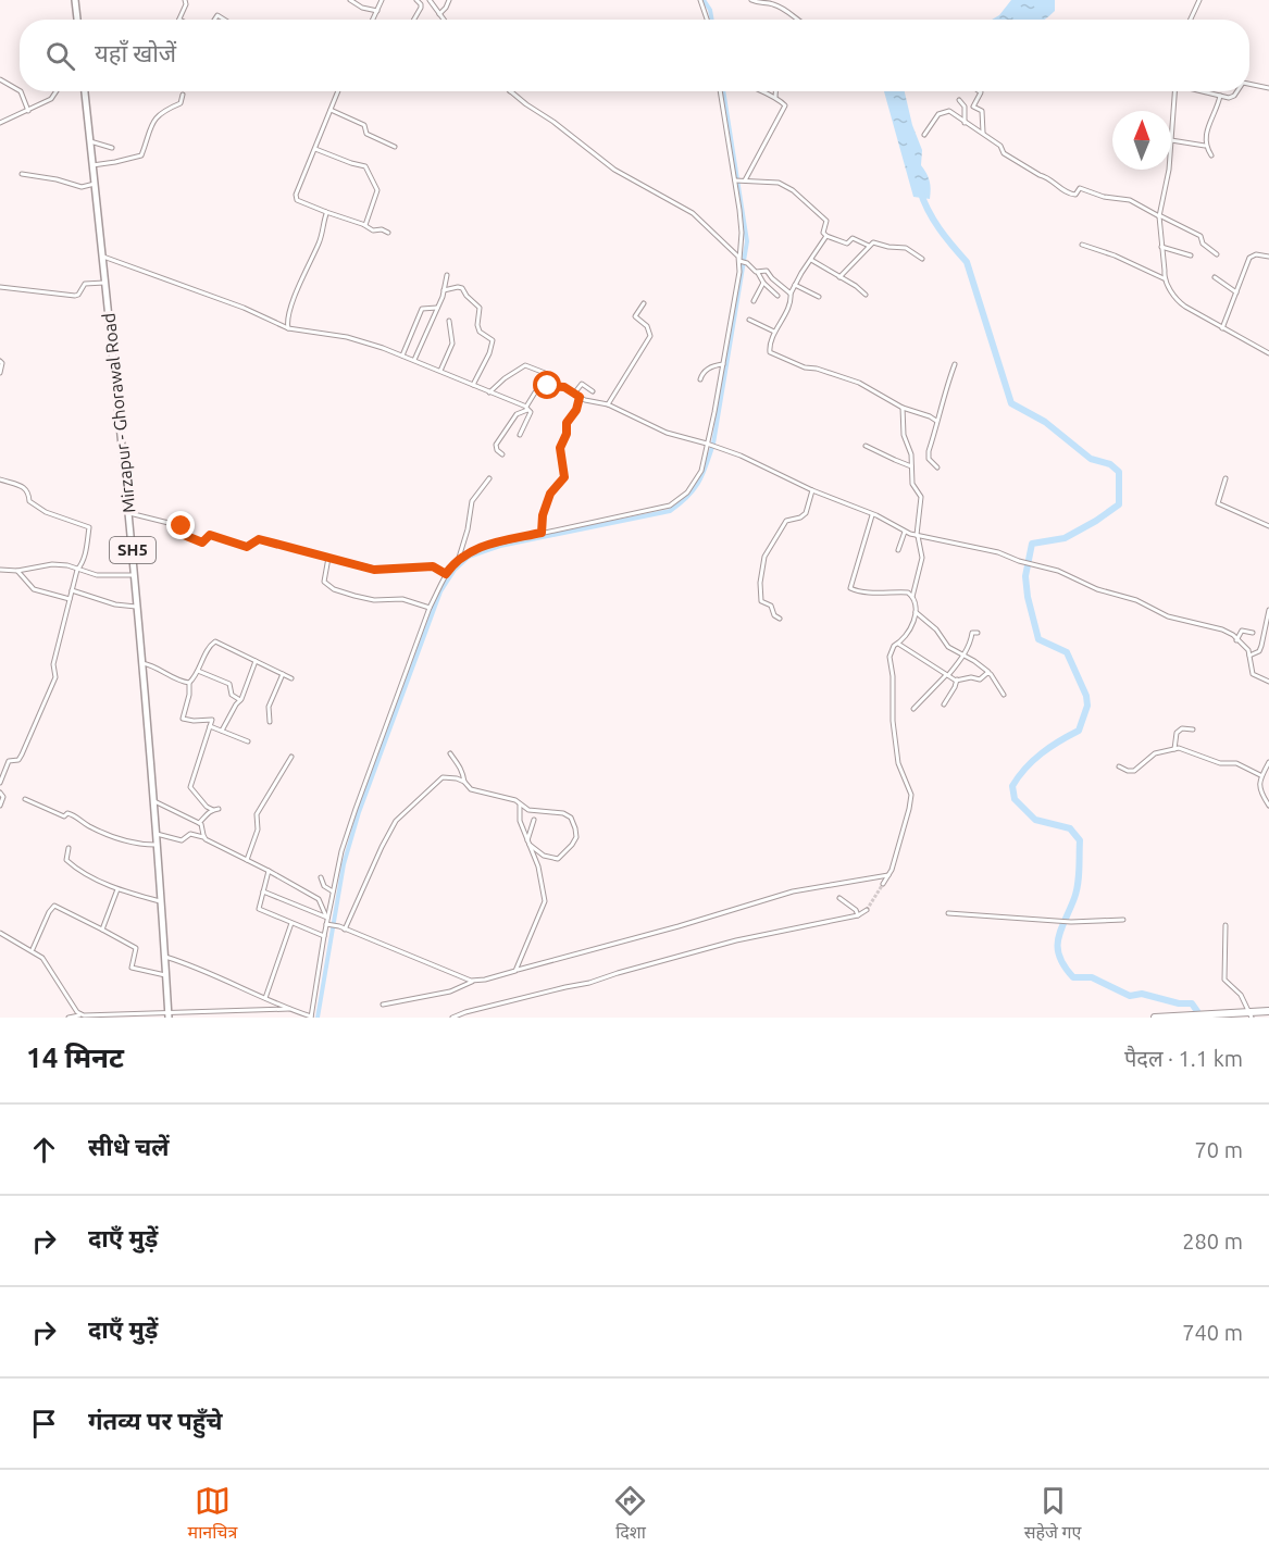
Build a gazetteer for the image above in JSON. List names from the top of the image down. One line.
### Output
{"streets":{"main road":["Mirzapur - Ghorawal Road","SH5"]},"north":"top","page":{"search":"यहाँ खोजें","heading":["14 मिनट","पैदल · 1.1 km"],"list":[["सीधे चलें","70 m"],["दाएँ मुड़ें","280 m"],["दाएँ मुड़ें","740 m"],"गंतव्य पर पहुँचे"],"nav":["मानचित्र","दिशा","सहेजे गए"]}}
